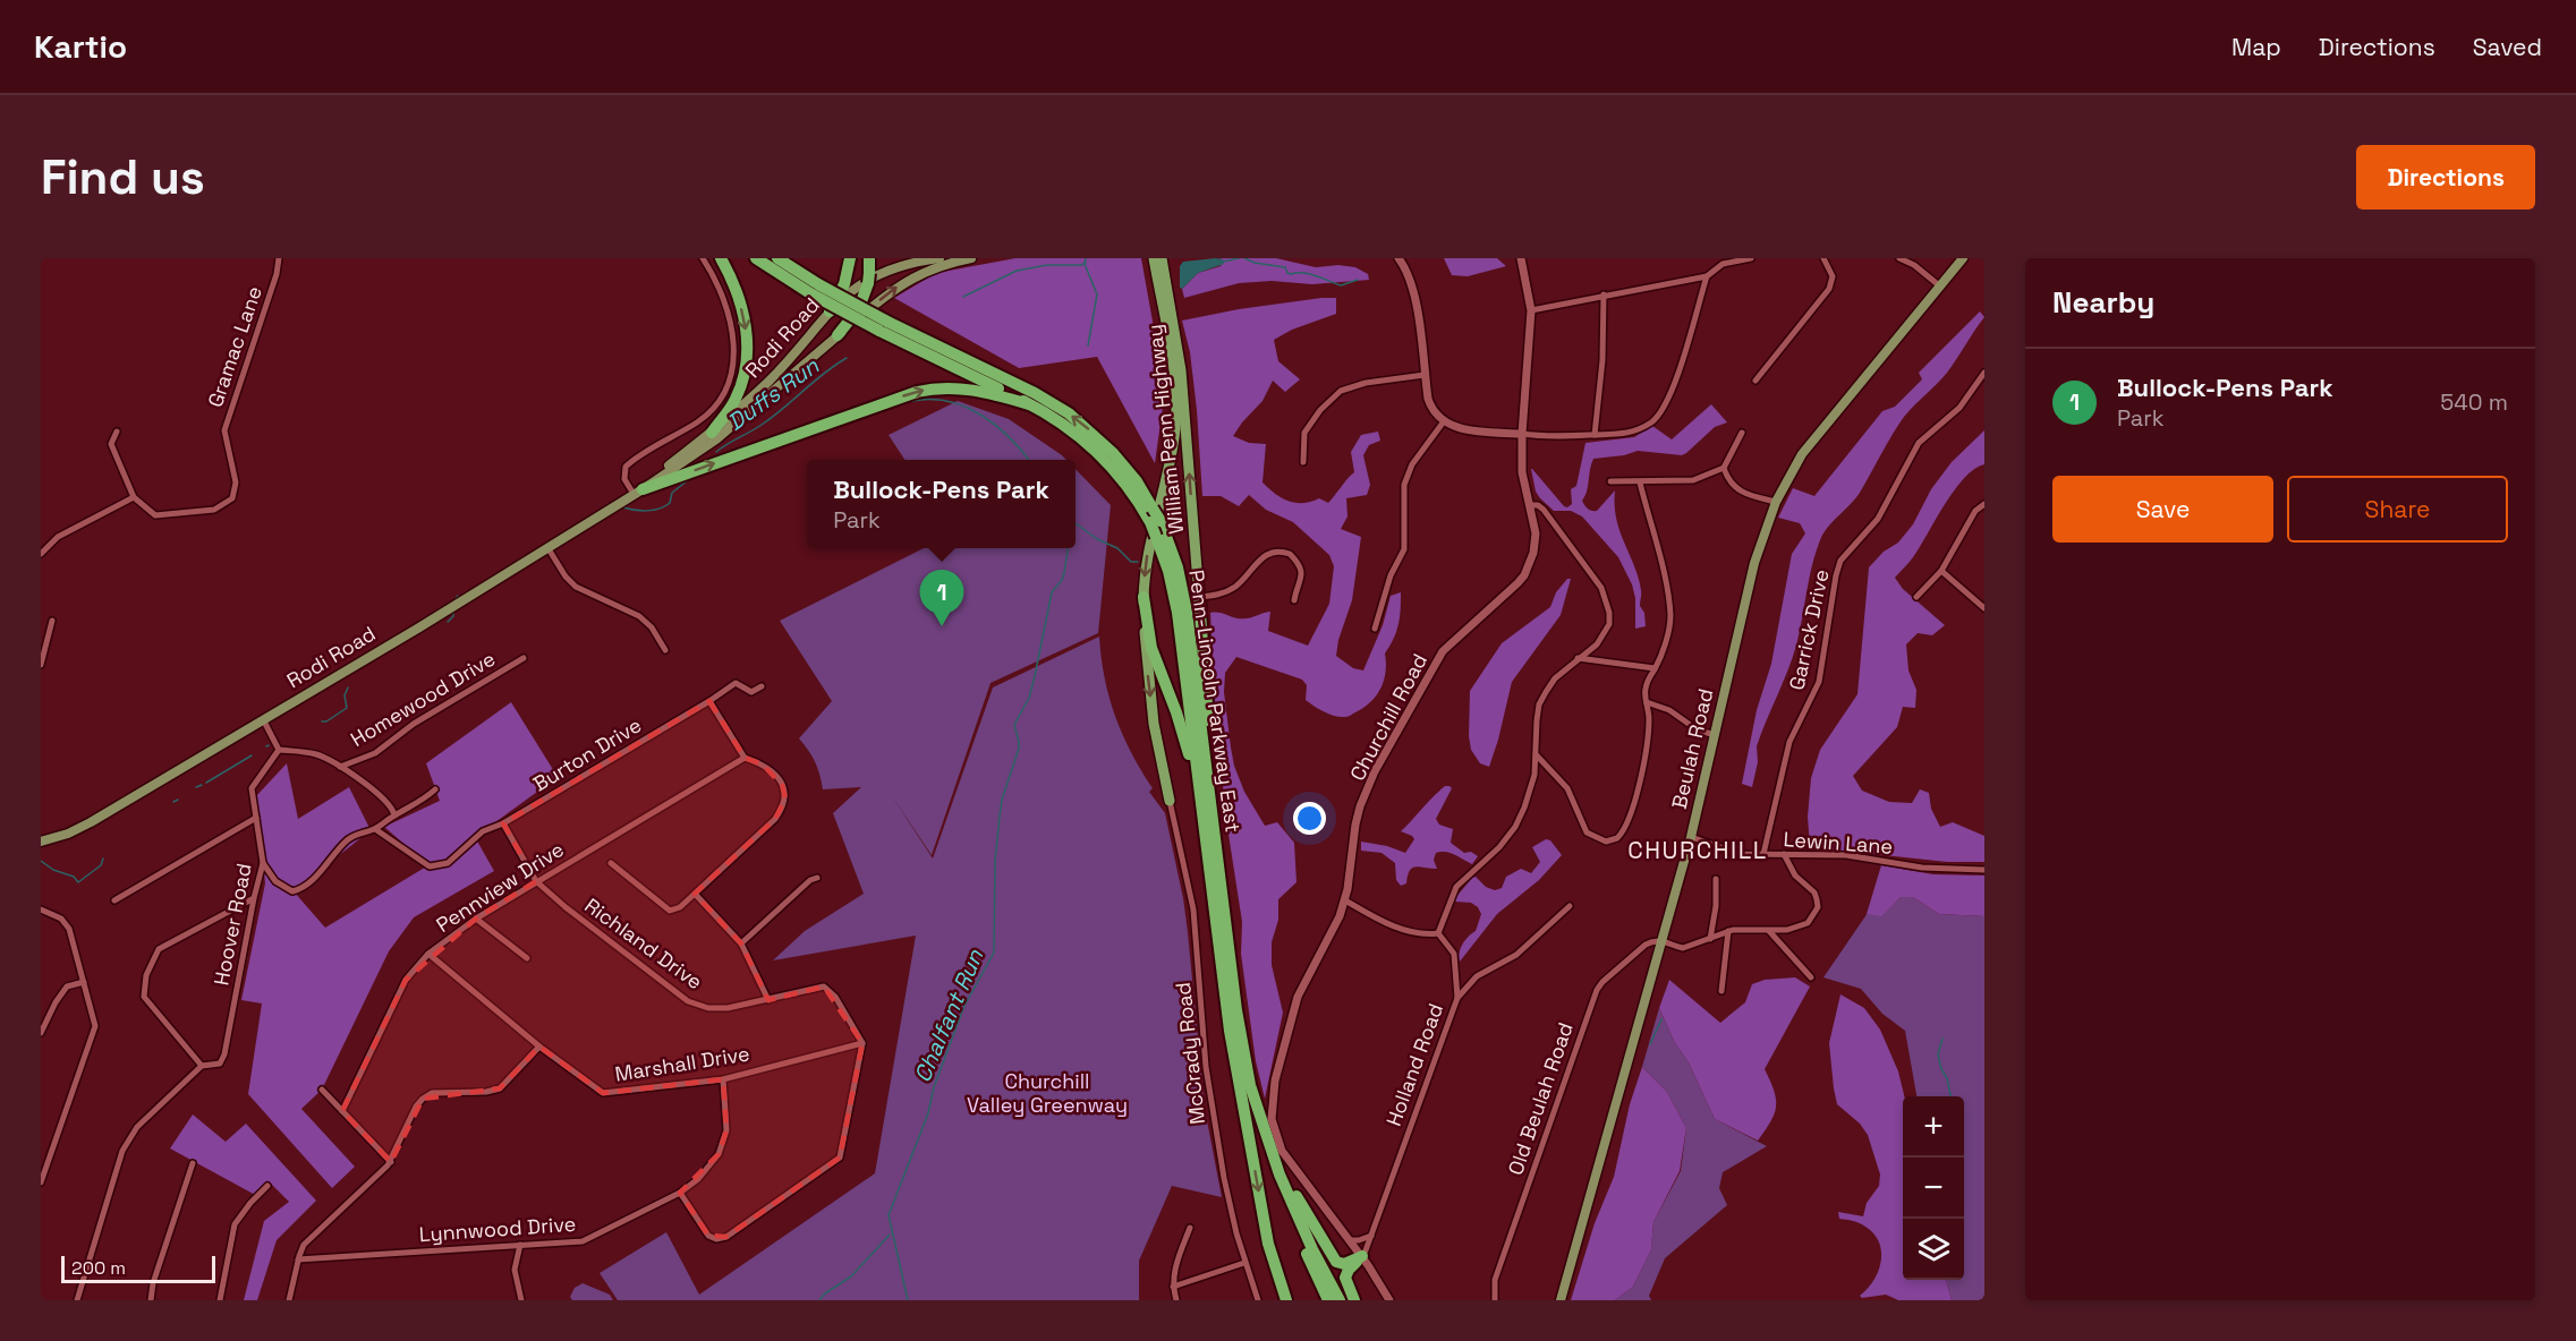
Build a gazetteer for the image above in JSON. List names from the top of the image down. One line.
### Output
{"streets":{"highway":["William Penn Highway","Penn-Lincoln Parkway East"],"main road":["Rodi Road","Beulah Road"],"street":["Gramac Lane","Garrick Drive","Homewood Drive","Churchill Road","Burton Drive","Lewin Lane","Pennview Drive","Hoover Road","Richland Drive","McCrady Road","Marshall Drive","Holland Road","Old Beulah Road","Lynnwood Drive"]},"crossings":[["William Penn Highway","McCrady Road"],["Garrick Drive","Lewin Lane"],["Churchill Road","Holland Road"],["Beulah Road","Lewin Lane"],["Beulah Road","Old Beulah Road"],["Burton Drive","Richland Drive"],["Pennview Drive","Richland Drive"],["Pennview Drive","Marshall Drive"],["Richland Drive","Marshall Drive"],["Marshall Drive","Lynnwood Drive"]],"districts":["CHURCHILL"],"water":["Duffs Run","Chalfant Run"],"parks":["Churchill Valley Greenway"],"scale_bar":"200 m","page":{"header":"Kartio","nav":["Map","Directions","Saved"],"buttons":["Directions",["Save","Share"]],"title":"Find us","heading":"Nearby","list":[{"mark":"1","name":"Bullock-Pens Park","note":"Park","value":"540 m"}],"popup":["Bullock-Pens Park","Park"],"pins":"1","map_buttons":["+","−"],"scale":"200 m"}}
